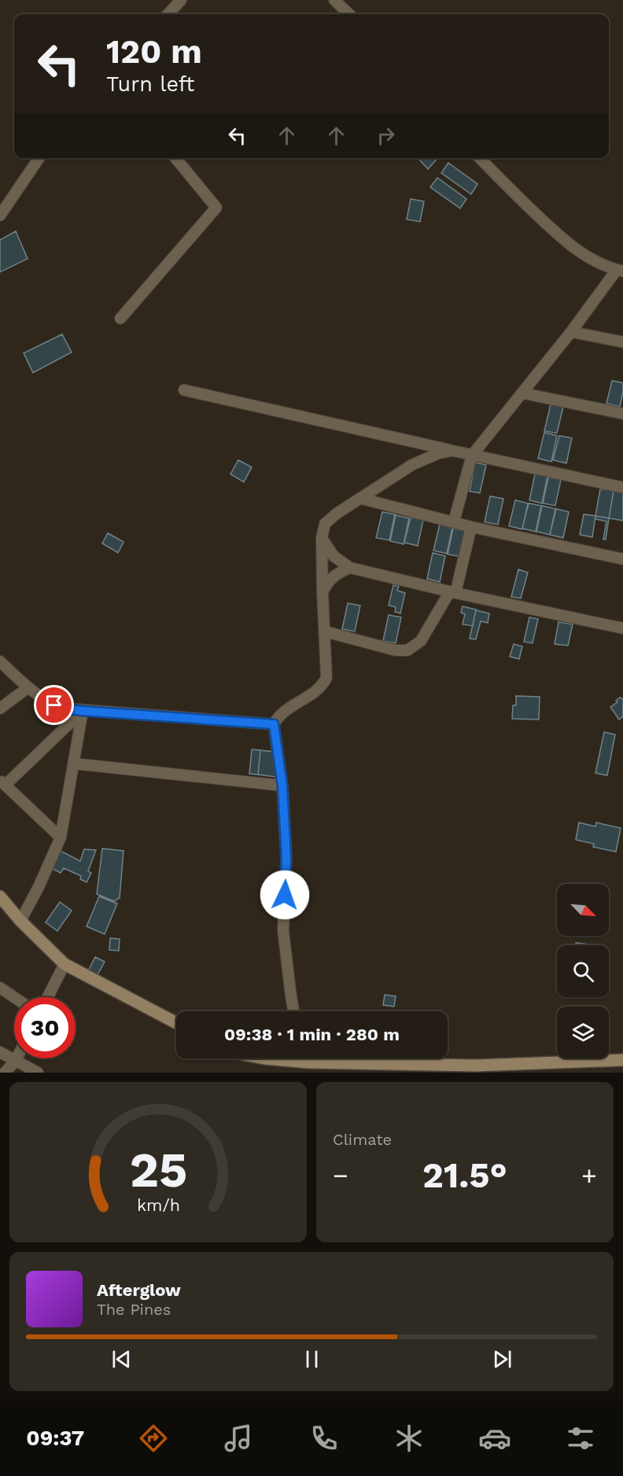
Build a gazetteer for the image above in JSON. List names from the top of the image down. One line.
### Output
{"north":"bottom right","page":{"turn":["120 m","Turn left"],"limit":"30","trip":"09:38 · 1 min · 280 m","tile":"Climate","heat":["−","21.5°","+"],"song":["Afterglow","The Pines"],"tabs":"09:37","gauge":["25","km/h"]}}
